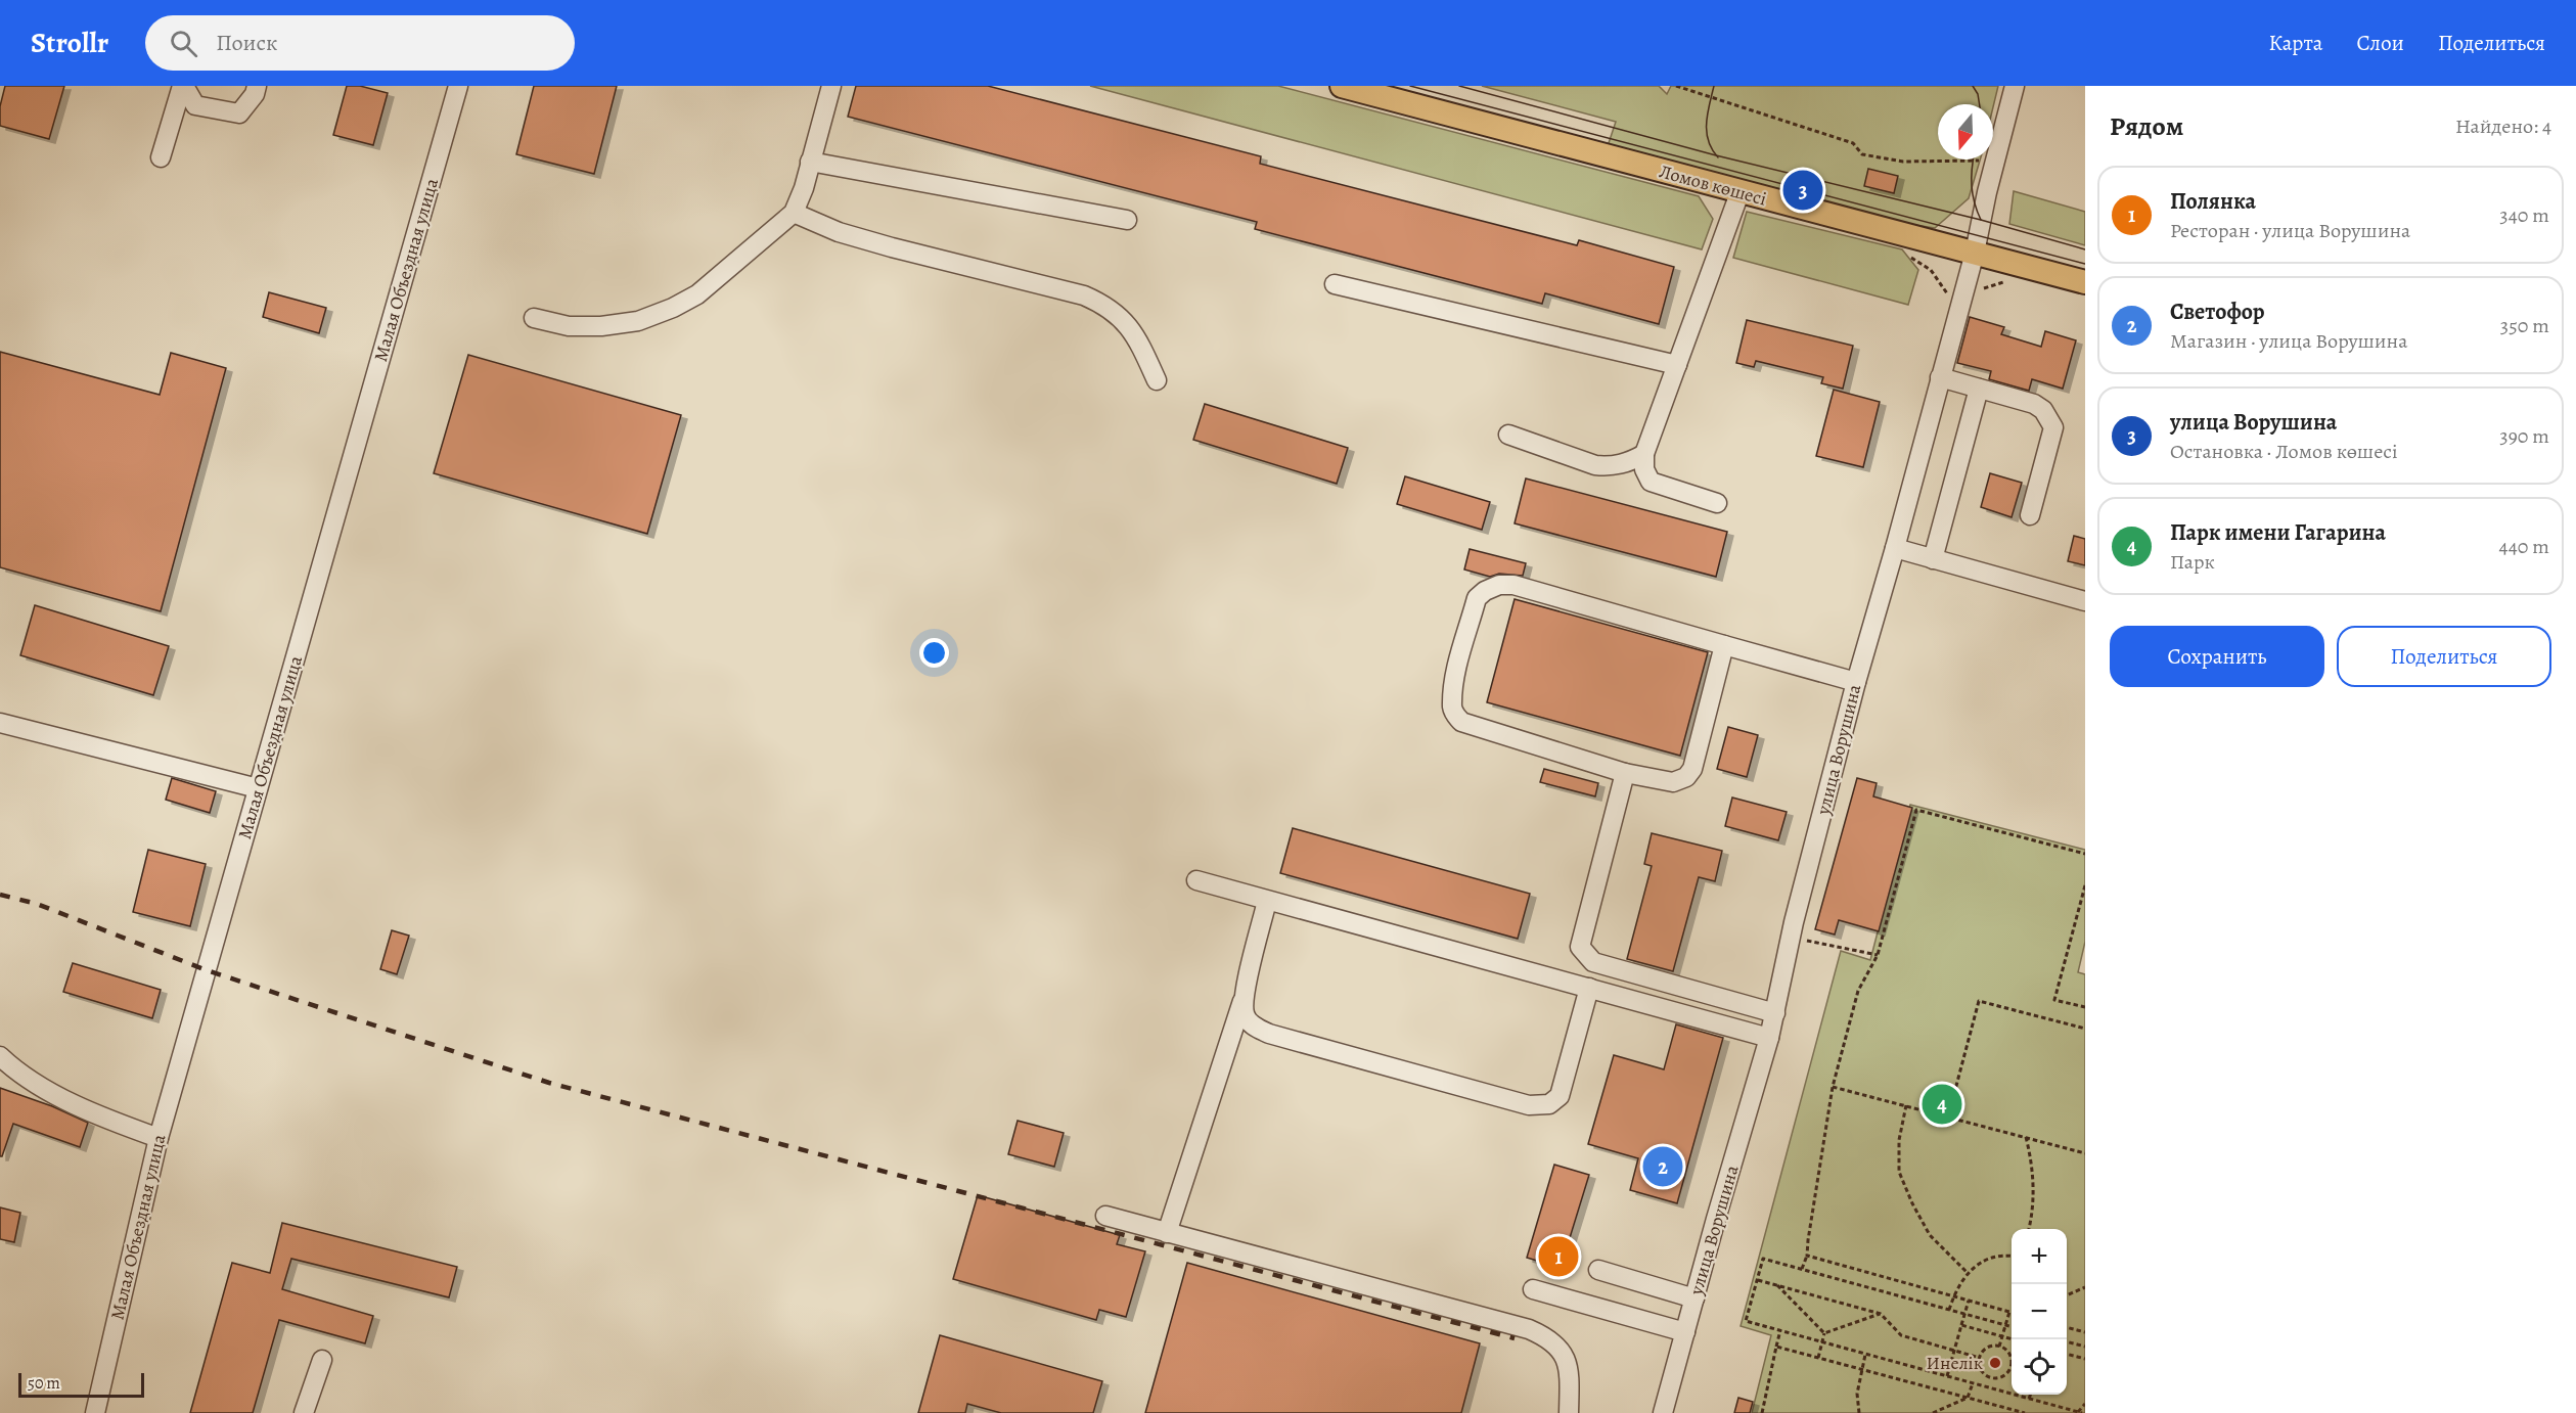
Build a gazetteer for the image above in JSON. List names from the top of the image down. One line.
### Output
{"streets":{"main road":["Ломов көшесі"],"street":["Малая Объездная улица","улица Ворушина"]},"crossings":[["Ломов көшесі","улица Ворушина"]],"places":["Инелік"],"scale_bar":"50 m","north":"bottom","page":{"header":"Strollr","search":"Поиск","nav":["Карта","Слои","Поделиться"],"heading":["Рядом","Найдено: 4"],"list":[{"mark":"1","name":"Полянка","note":"Ресторан · улица Ворушина","value":"340 m"},{"mark":"2","name":"Светофор","note":"Магазин · улица Ворушина","value":"350 m"},{"mark":"3","name":"улица Ворушина","note":"Остановка · Ломов көшесі","value":"390 m"},{"mark":"4","name":"Парк имени Гагарина","note":"Парк","value":"440 m"}],"pins":["3","4","2","1"],"buttons":["Сохранить","Поделиться"],"map_buttons":["+","−"],"scale":"50 m"}}
